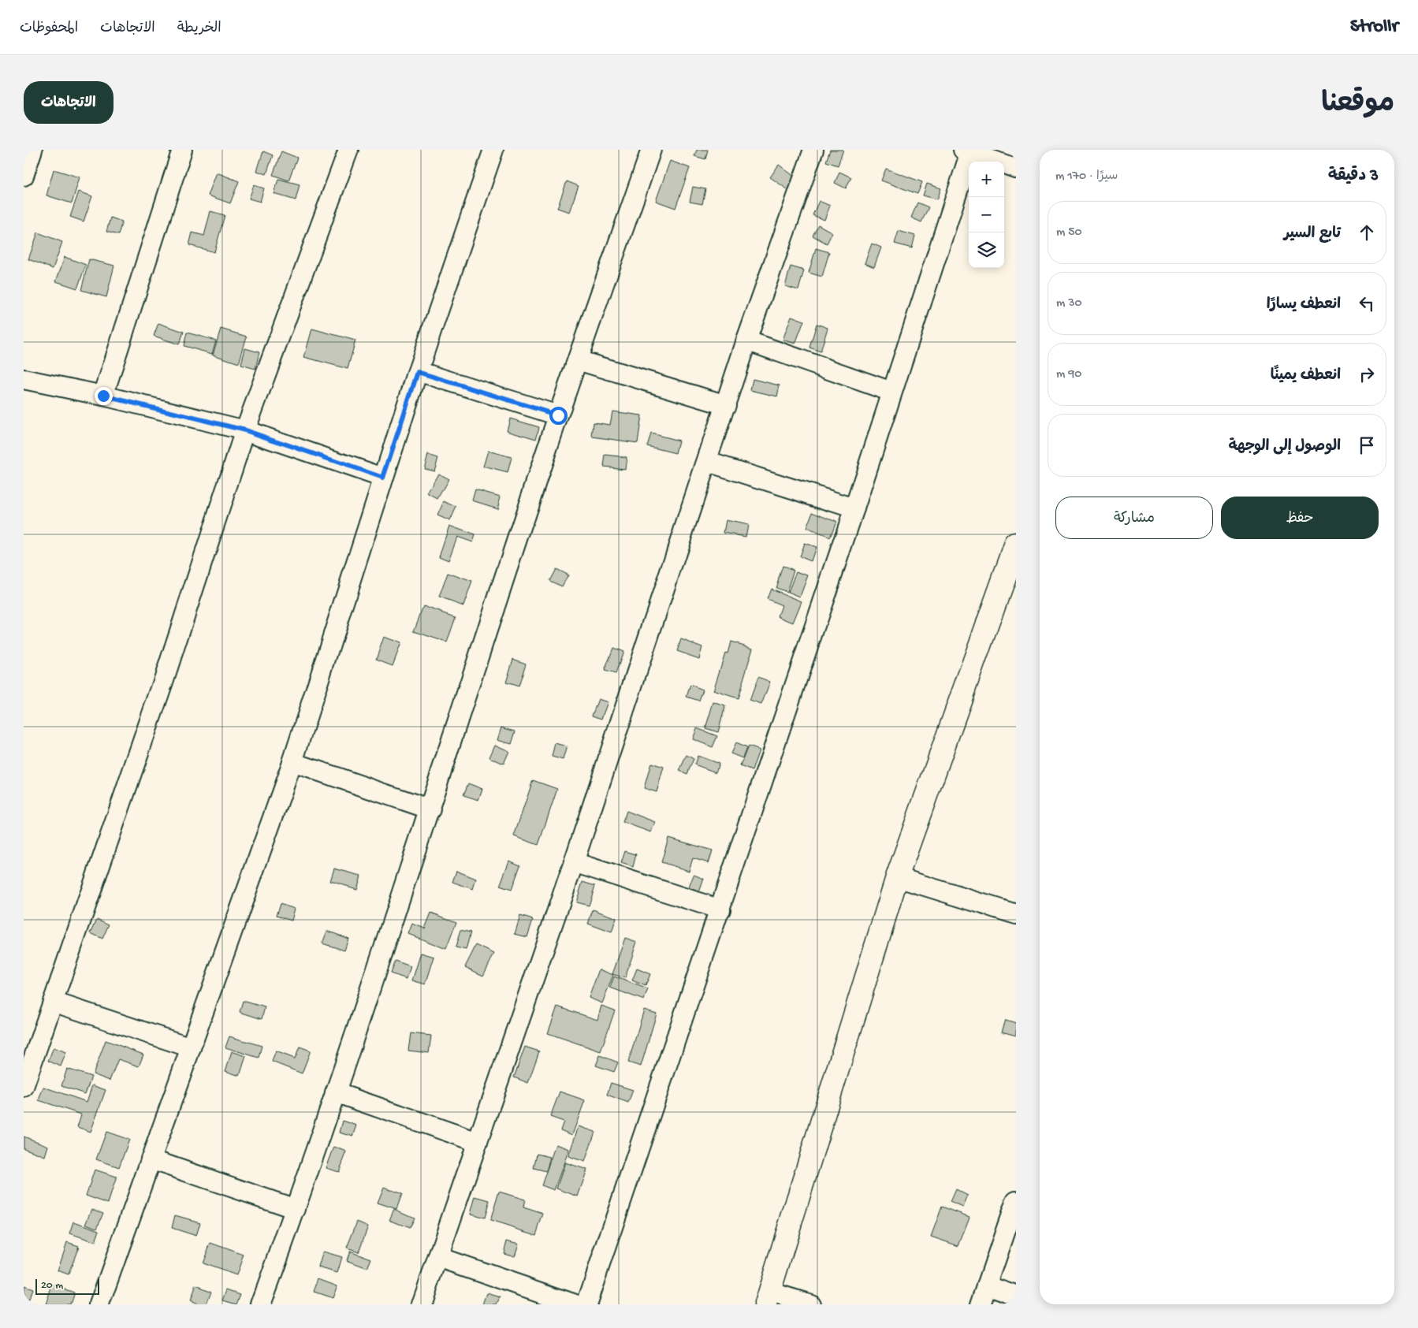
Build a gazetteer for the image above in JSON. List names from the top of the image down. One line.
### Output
{"scale_bar":"20 m","page":{"header":"Strollr","nav":["الخريطة","الاتجاهات","المحفوظات"],"title":"موقعنا","buttons":["الاتجاهات",["حفظ","مشاركة"]],"heading":["3 دقيقة","سيرًا · 170 m"],"map_buttons":["+","−"],"list":[["تابع السير","50 m"],["انعطف يسارًا","30 m"],["انعطف يمينًا","90 m"],"الوصول إلى الوجهة"],"scale":"20 m"}}
